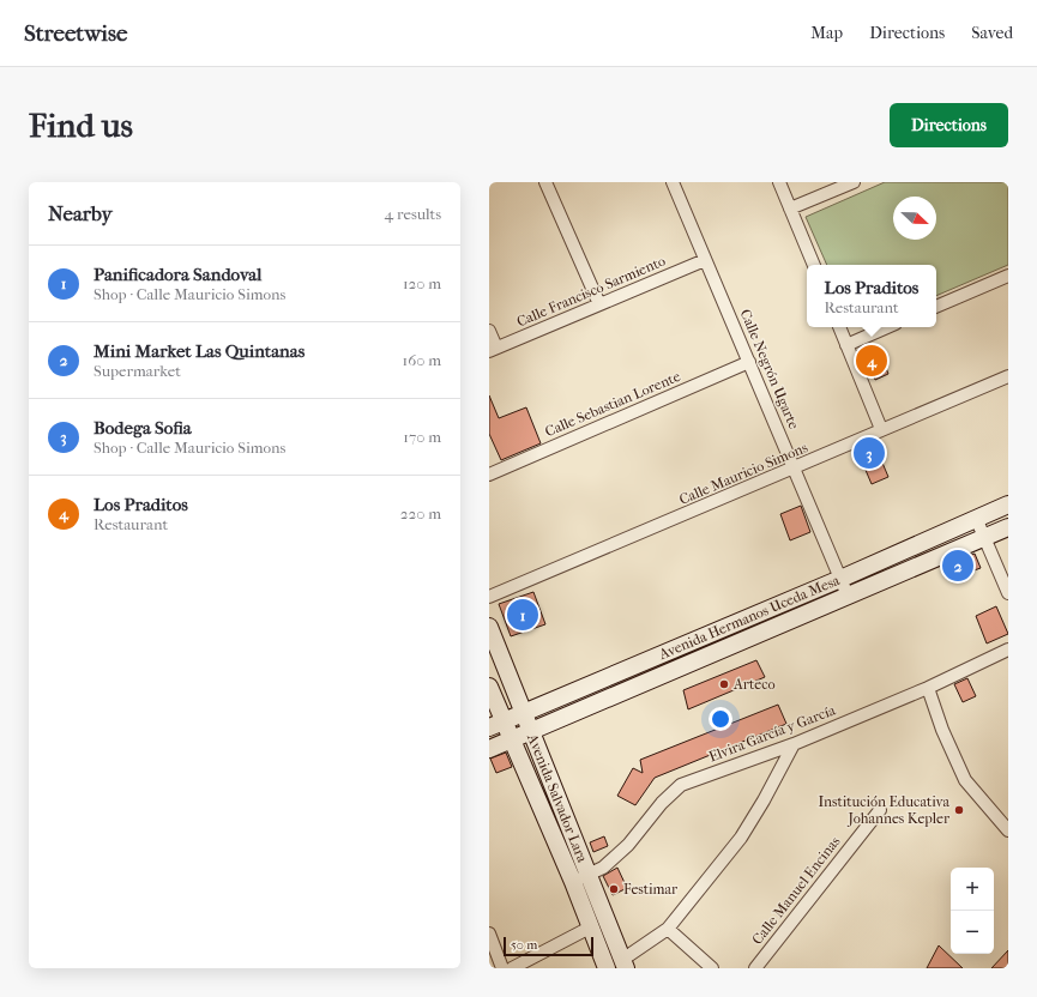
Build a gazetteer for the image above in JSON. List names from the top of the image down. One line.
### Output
{"streets":{"street":["Calle Francisco Sarmiento","Calle Negrón Ugarte","Calle Sebastian Lorente","Calle Mauricio Simons","Avenida Hermanos Uceda Mesa","Elvira García y García","Avenida Salvador Lara","Calle Manuel Encinas"]},"crossings":[["Calle Francisco Sarmiento","Calle Negrón Ugarte"],["Calle Negrón Ugarte","Calle Sebastian Lorente"],["Calle Negrón Ugarte","Calle Mauricio Simons"],["Calle Negrón Ugarte","Avenida Hermanos Uceda Mesa"],["Avenida Hermanos Uceda Mesa","Avenida Salvador Lara"],["Elvira García y García","Avenida Salvador Lara"]],"places":["Arteco","Institución Educativa Johannes Kepler","Festimar"],"scale_bar":"50 m","north":"bottom right","page":{"header":"Streetwise","nav":["Map","Directions","Saved"],"buttons":"Directions","title":"Find us","heading":["Nearby","4 results"],"list":[{"mark":"1","name":"Panificadora Sandoval","note":"Shop · Calle Mauricio Simons","value":"120 m"},{"mark":"2","name":"Mini Market Las Quintanas","note":"Supermarket","value":"160 m"},{"mark":"3","name":"Bodega Sofia","note":"Shop · Calle Mauricio Simons","value":"170 m"},{"mark":"4","name":"Los Praditos","note":"Restaurant","value":"220 m"}],"popup":["Los Praditos","Restaurant"],"pins":["4","3","2","1"],"map_buttons":["+","−"],"scale":"50 m"}}
